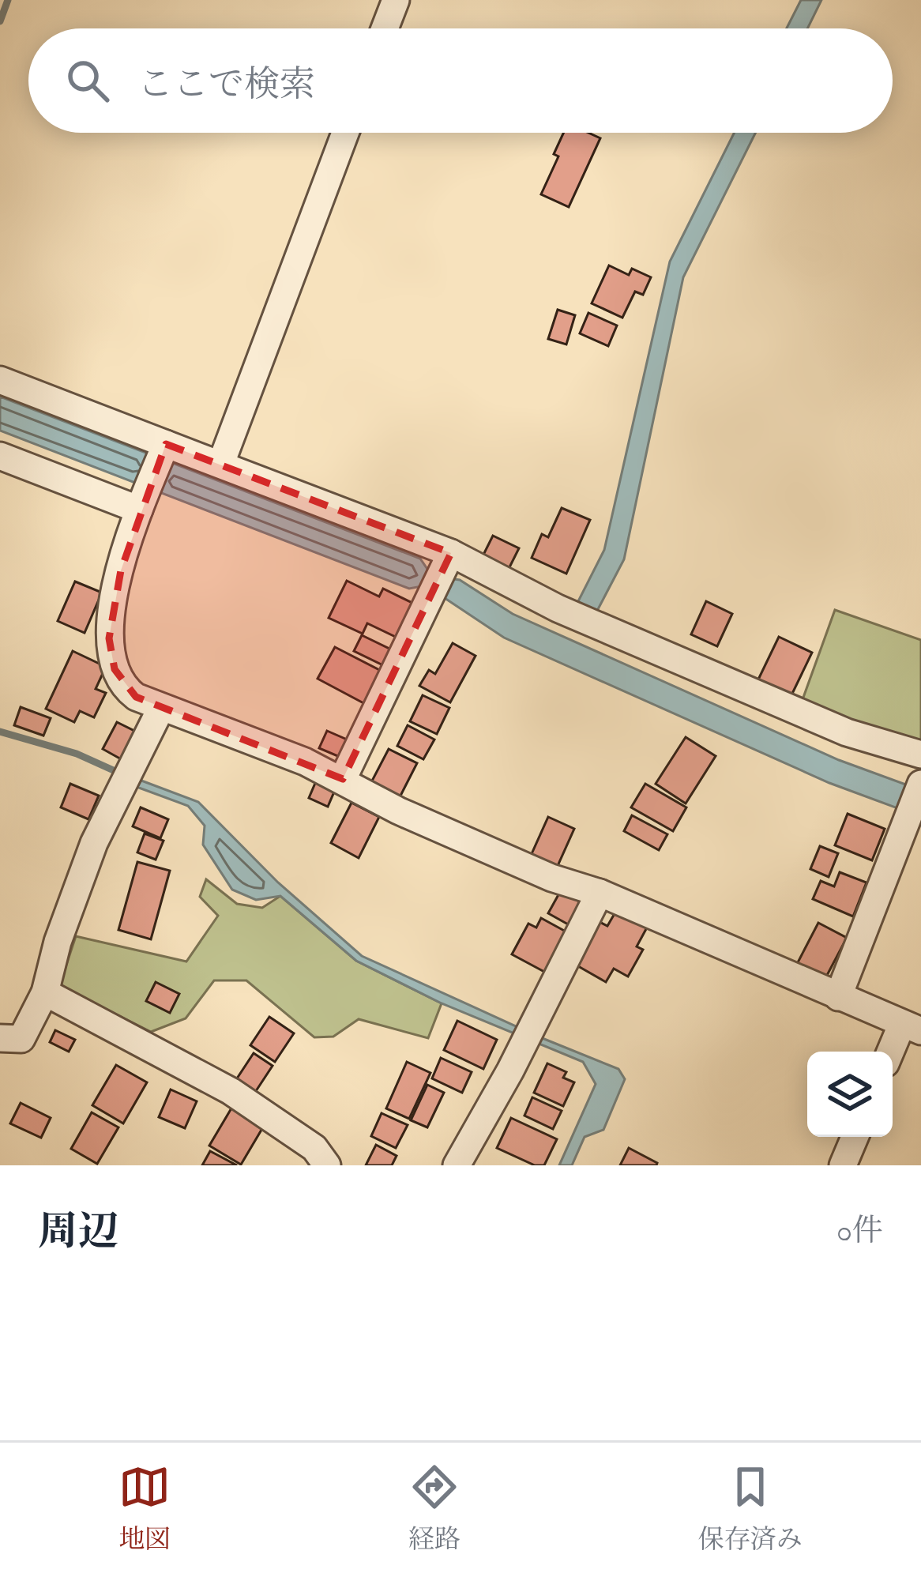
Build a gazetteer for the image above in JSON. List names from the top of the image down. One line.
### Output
{"page":{"search":"ここで検索","heading":["周辺","0件"],"nav":["地図","経路","保存済み"]}}
